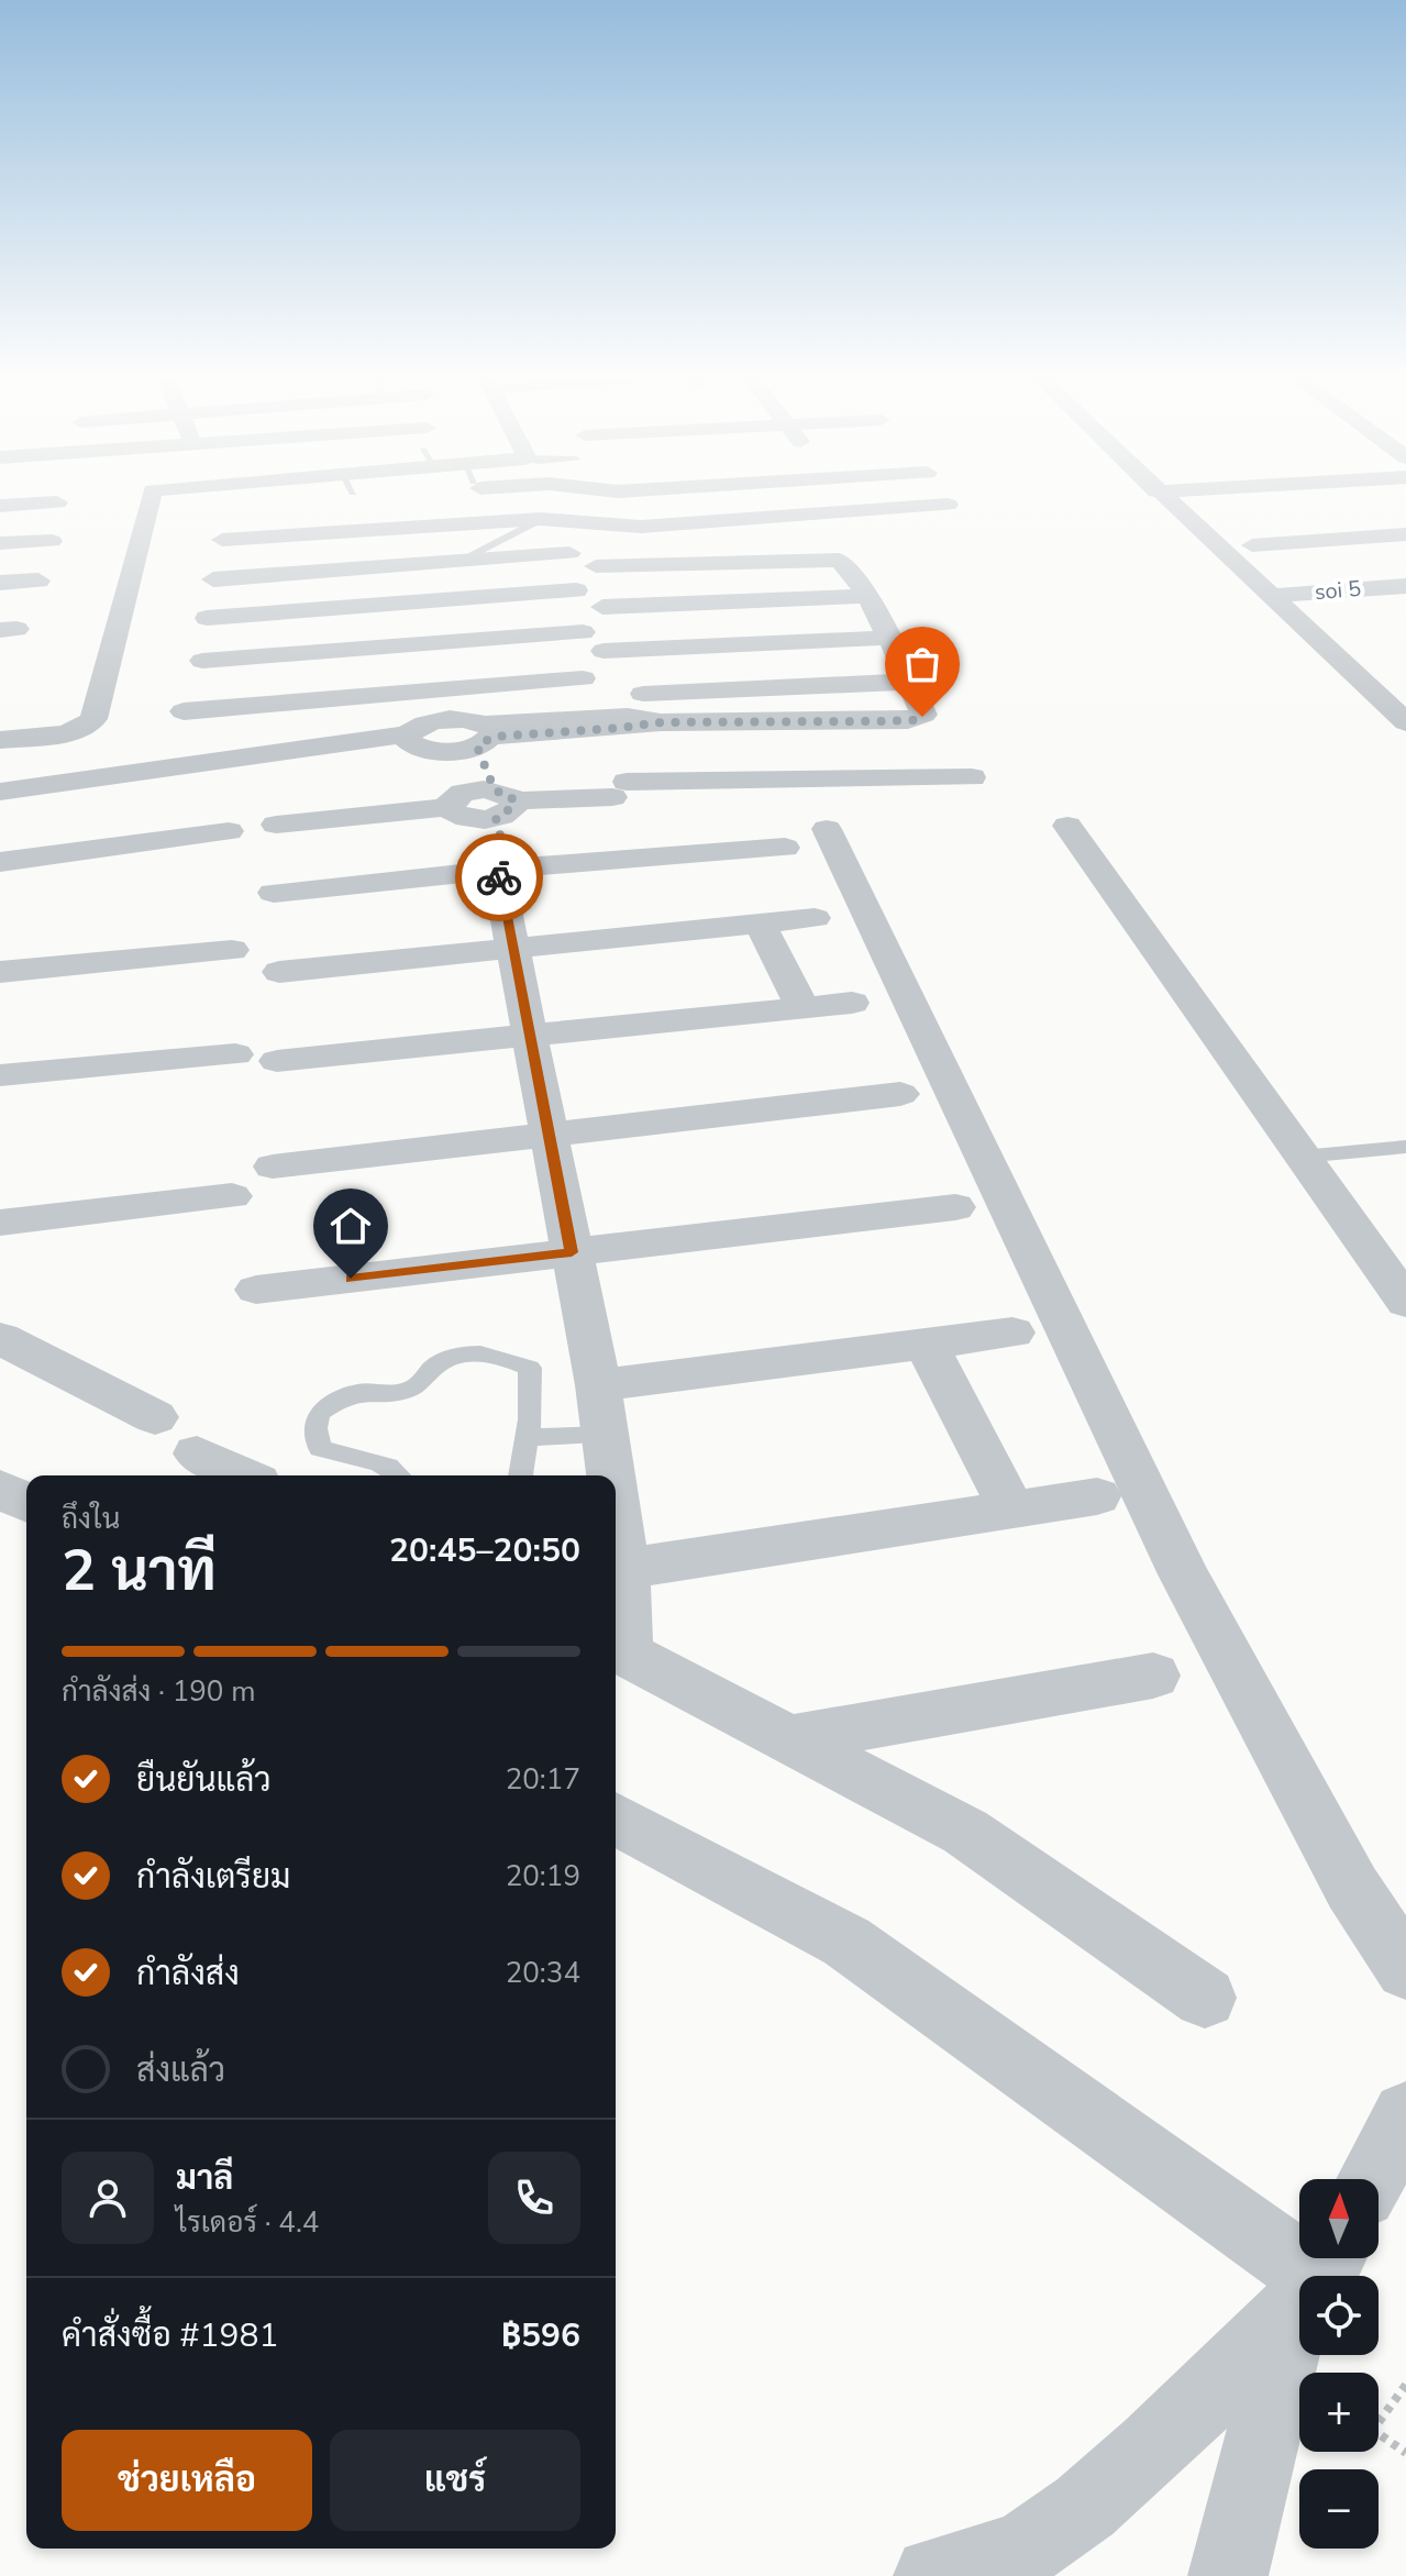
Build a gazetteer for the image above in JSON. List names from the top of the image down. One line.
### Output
{"streets":{"street":["soi 5"]},"north":"top","page":{"heading":["2 นาที","ถึงใน","20:45–20:50"],"panel":["มาลี","ไรเดอร์ · 4.4","คำสั่งซื้อ #1981","฿596"],"bar":"กำลังส่ง · 190 m","list":[["ยืนยันแล้ว","20:17"],["กำลังเตรียม","20:19"],["กำลังส่ง","20:34"],"ส่งแล้ว"],"map_buttons":["+","−"],"buttons":["ช่วยเหลือ","แชร์"]}}
